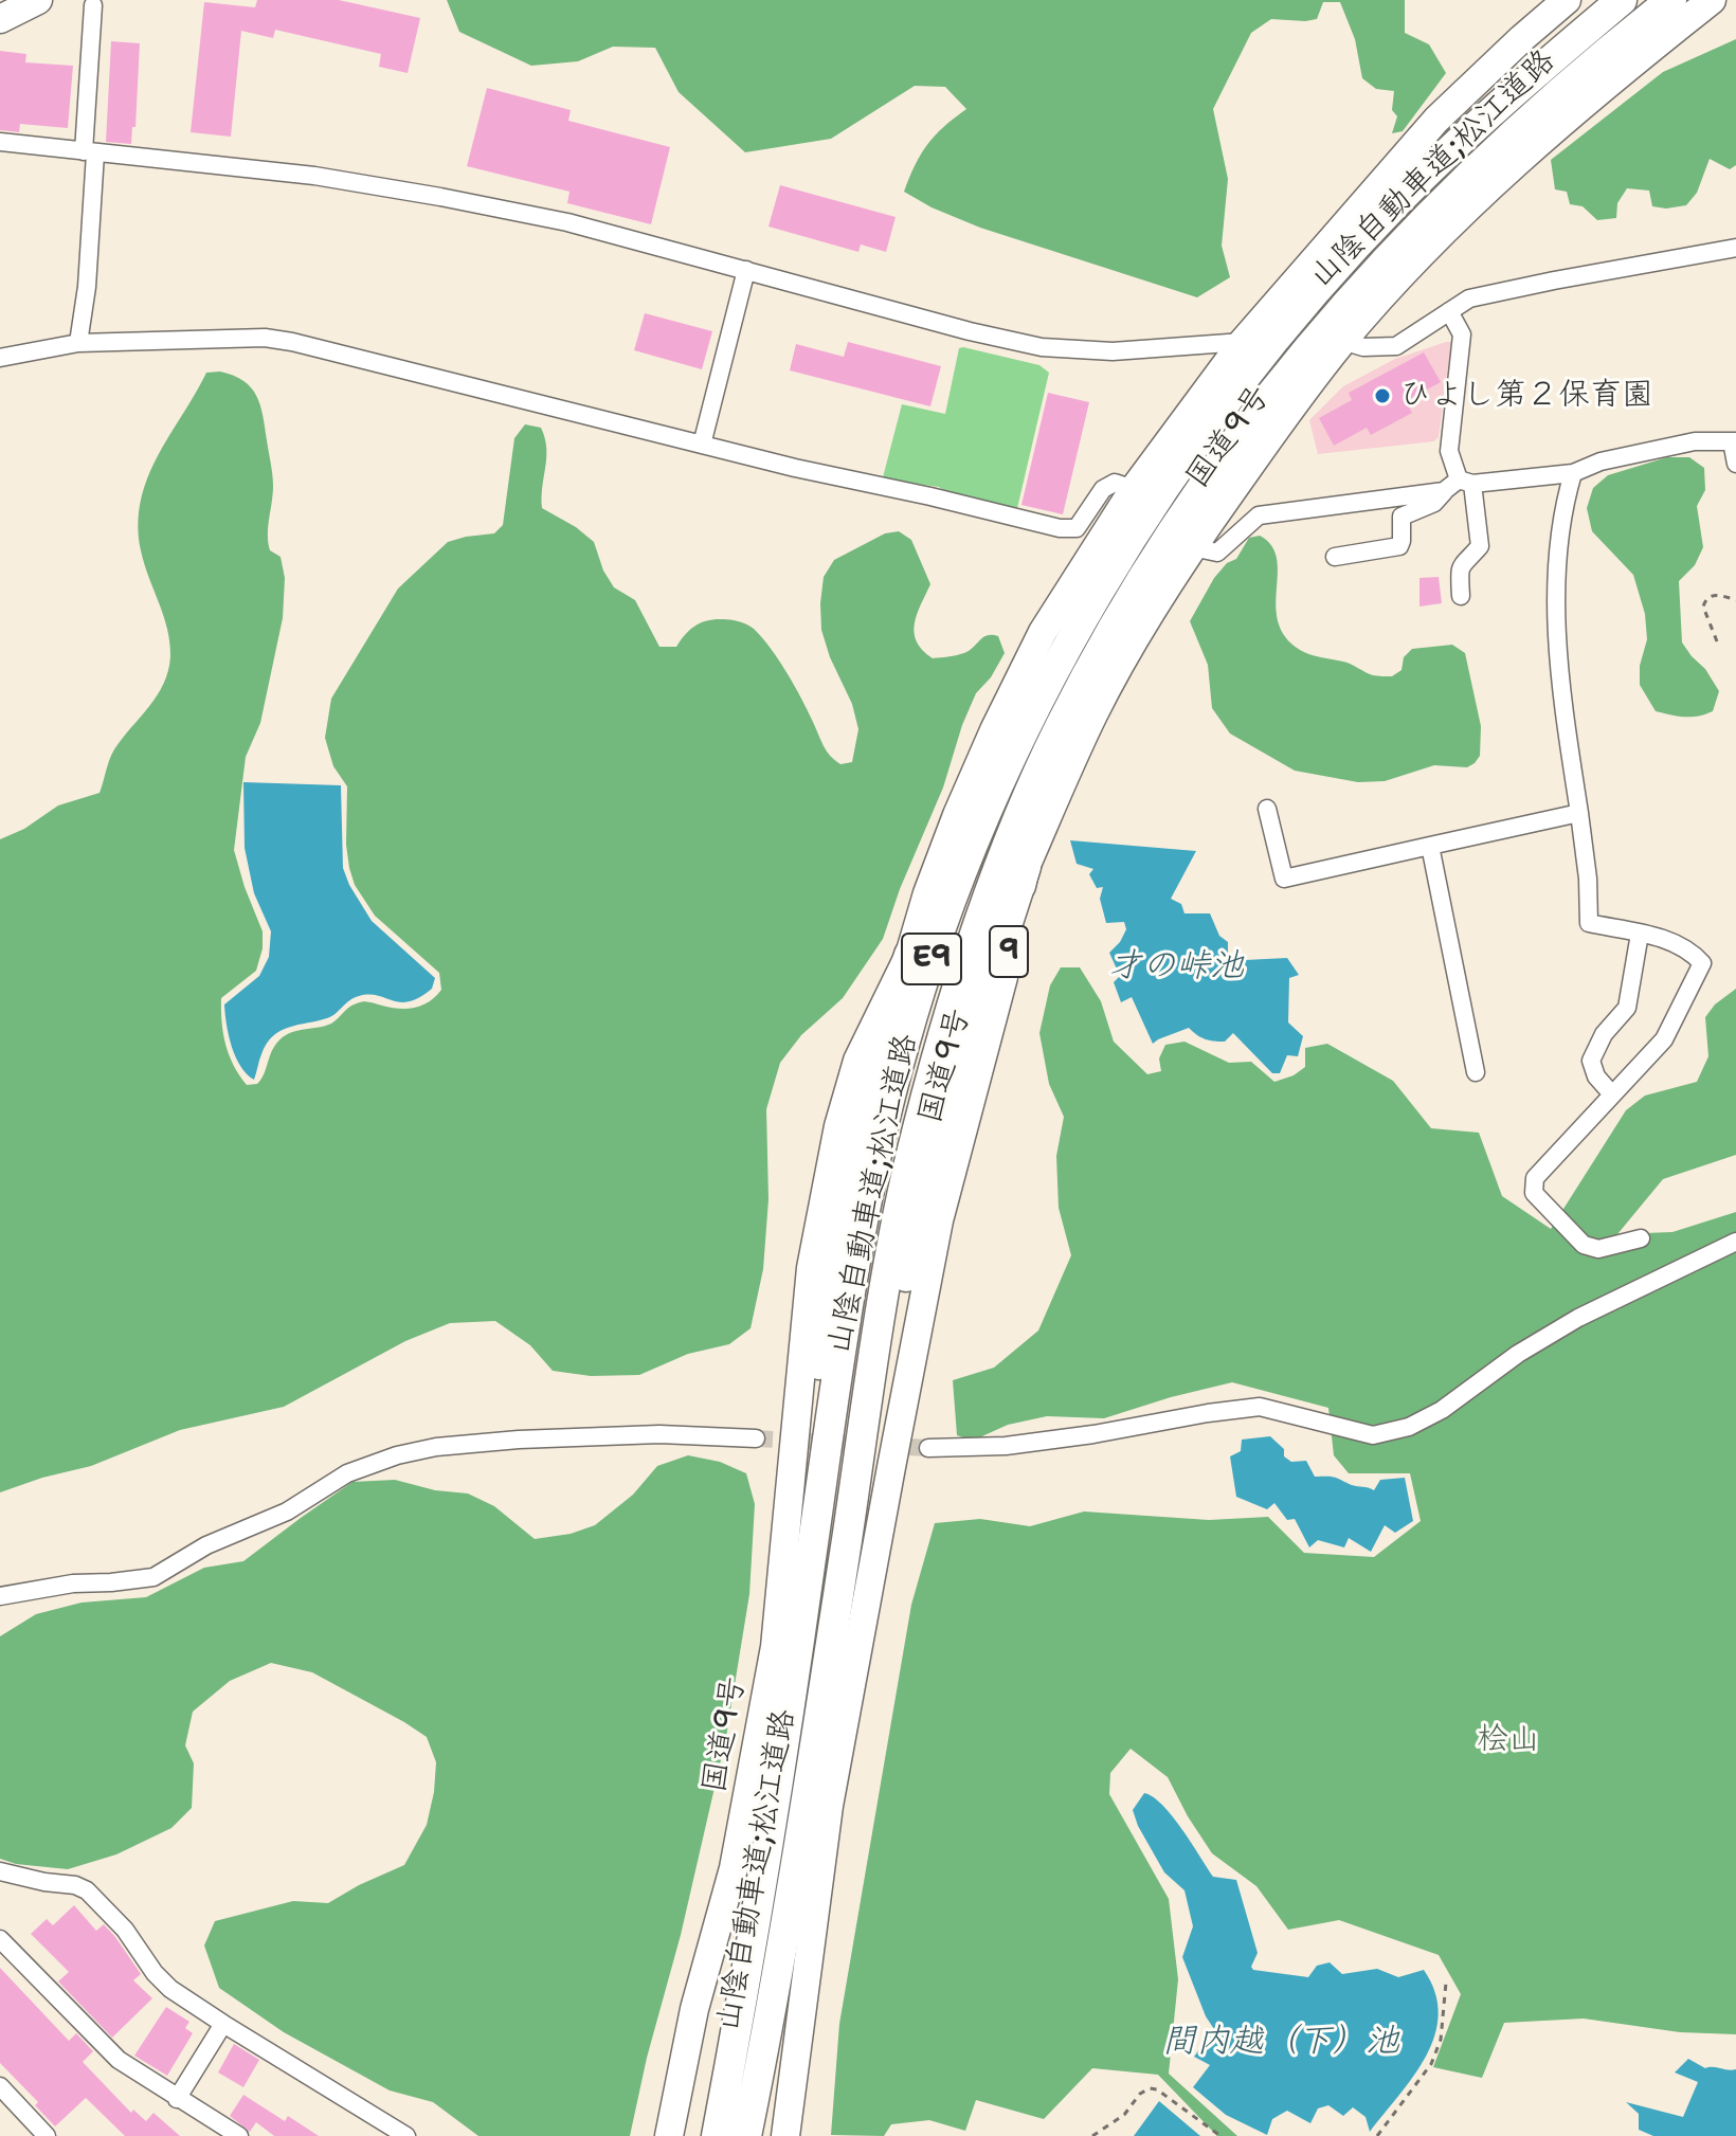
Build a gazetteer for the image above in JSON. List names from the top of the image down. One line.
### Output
{"streets":{"highway":["山陰自動車道;松江道路","国道9号","9","E9"]},"water":["才の峠池","間内越（下）池"],"parks":["桧山"],"places":["ひよし第２保育園"]}
